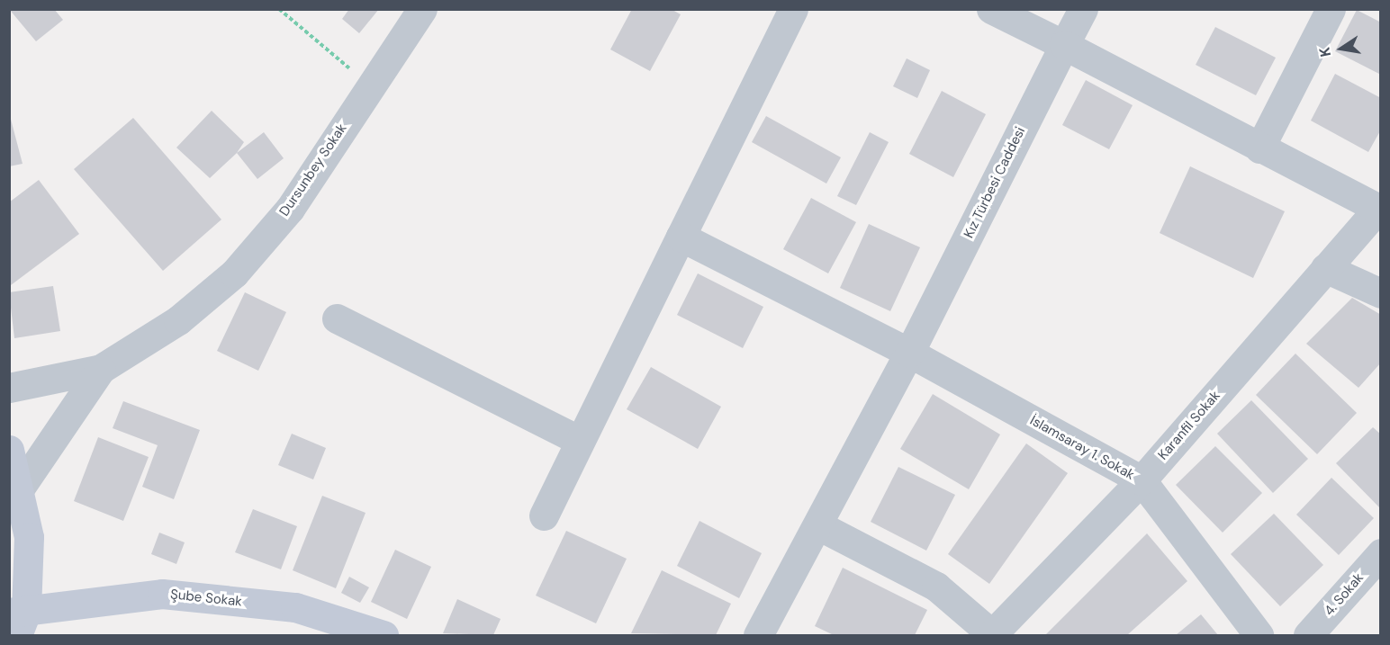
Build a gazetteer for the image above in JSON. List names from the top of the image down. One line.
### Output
{"streets":{"main road":["Şube Sokak"],"street":["Dursunbey Sokak","Kız Türbesi Caddesi","Karanfil Sokak","İslamsaray 1. Sokak","4. Sokak"]},"crossings":[["Kız Türbesi Caddesi","İslamsaray 1. Sokak"],["Karanfil Sokak","İslamsaray 1. Sokak"]],"north":"left"}
